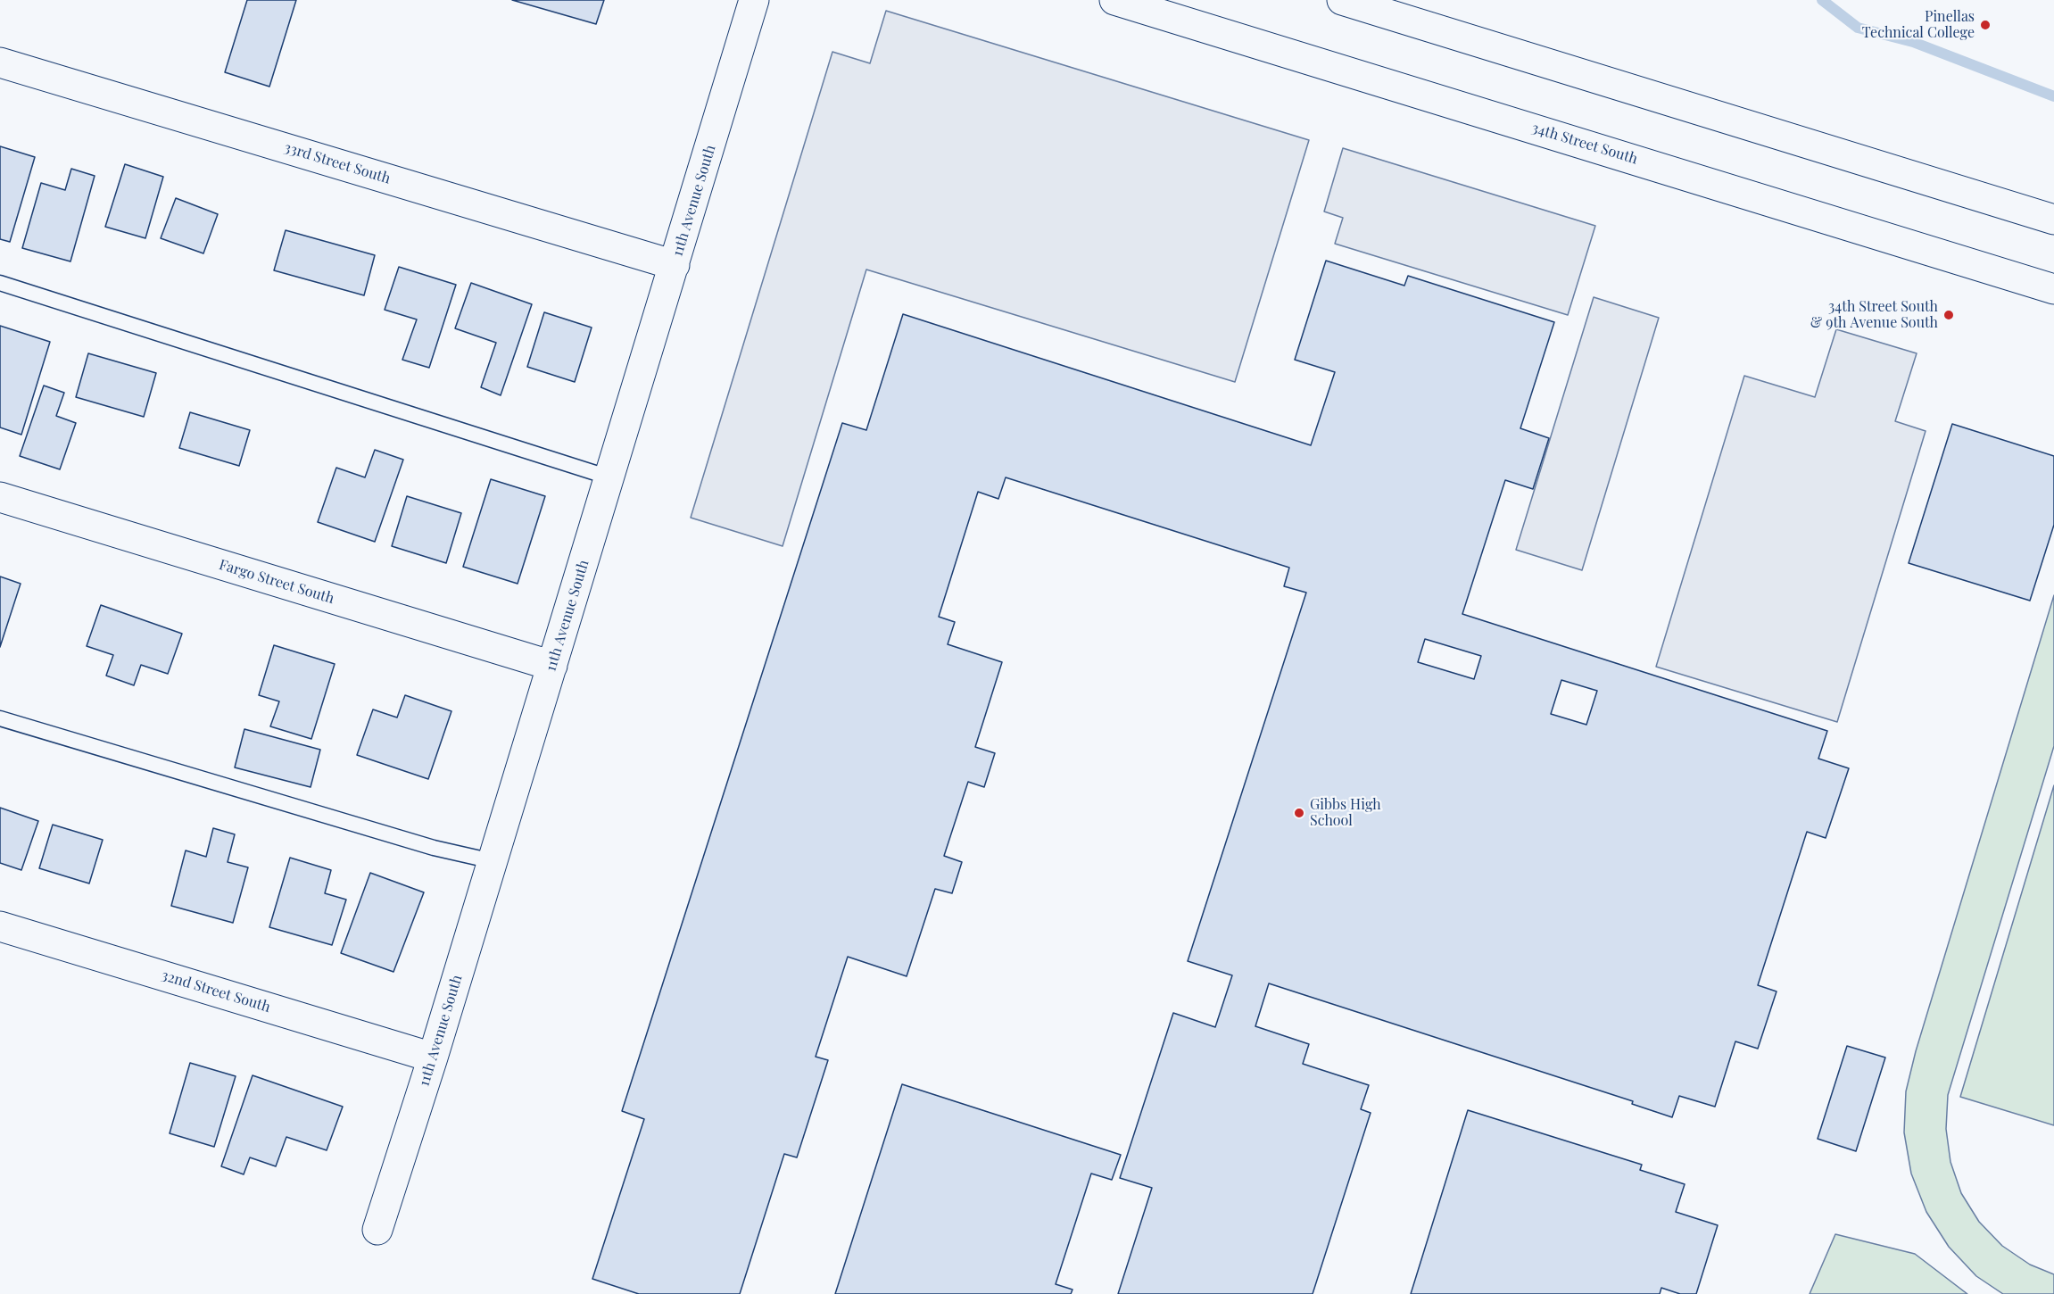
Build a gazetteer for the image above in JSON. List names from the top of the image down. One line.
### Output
{"streets":{"main road":["34th Street South","33rd Street South","11th Avenue South","Fargo Street South","32nd Street South"]},"crossings":[["33rd Street South","11th Avenue South"],["11th Avenue South","Fargo Street South"],["11th Avenue South","32nd Street South"]],"places":["Pinellas Technical College","34th Street South & 9th Avenue South","Gibbs High School"]}
